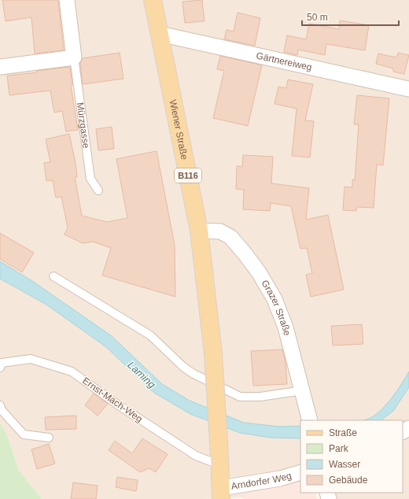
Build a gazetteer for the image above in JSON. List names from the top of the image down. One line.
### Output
{"streets":{"main road":["Wiener Straße","B116"],"street":["Gärtnereiweg","Mürzgasse","Grazer Straße","Arndorfer Weg"],"lane":["Ernst-Mach-Weg"]},"crossings":[["Gärtnereiweg","Wiener Straße"],["Wiener Straße","B116"],["Wiener Straße","Grazer Straße"],["Wiener Straße","Ernst-Mach-Weg"],["B116","Ernst-Mach-Weg"],["B116","Arndorfer Weg"]],"water":["Laming"],"legend":["Straße","Park","Wasser","Gebäude"],"scale_bar":"50 m"}
